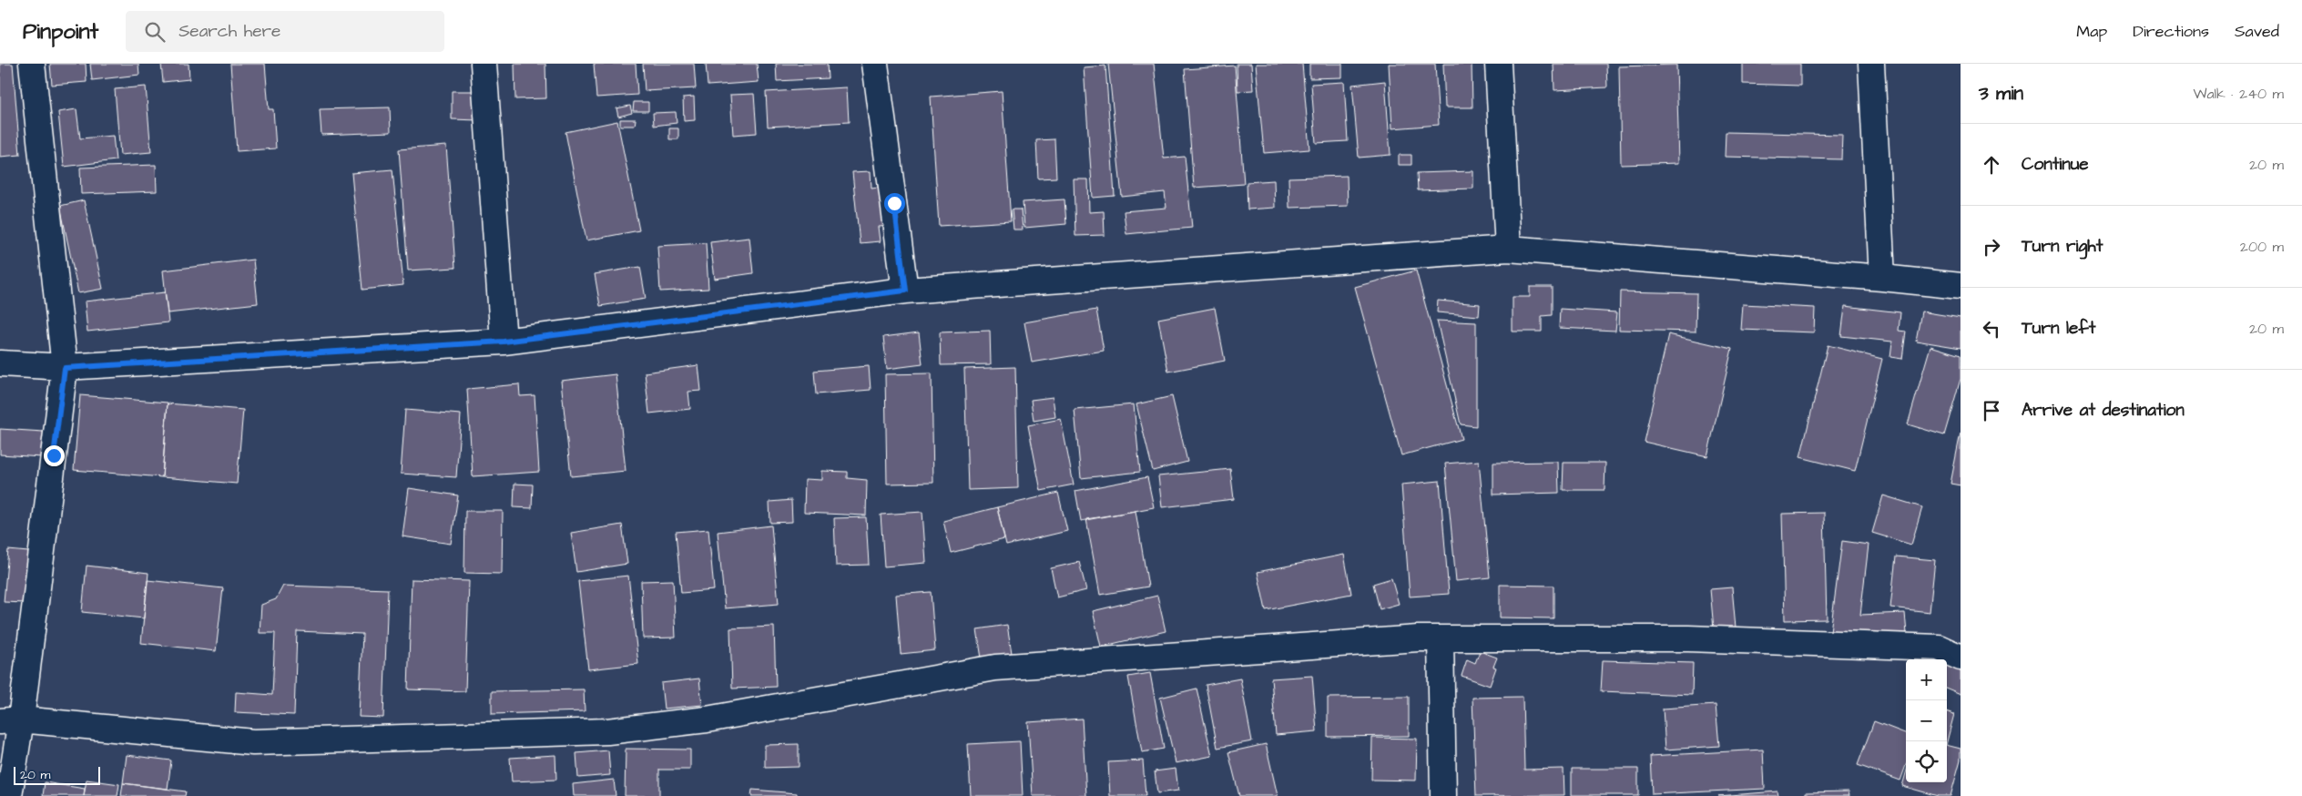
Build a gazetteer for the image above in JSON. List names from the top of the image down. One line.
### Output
{"scale_bar":"20 m","page":{"header":"Pinpoint","search":"Search here","nav":["Map","Directions","Saved"],"heading":["3 min","Walk · 240 m"],"list":[["Continue","20 m"],["Turn right","200 m"],["Turn left","20 m"],"Arrive at destination"],"map_buttons":["+","−"],"scale":"20 m"}}
